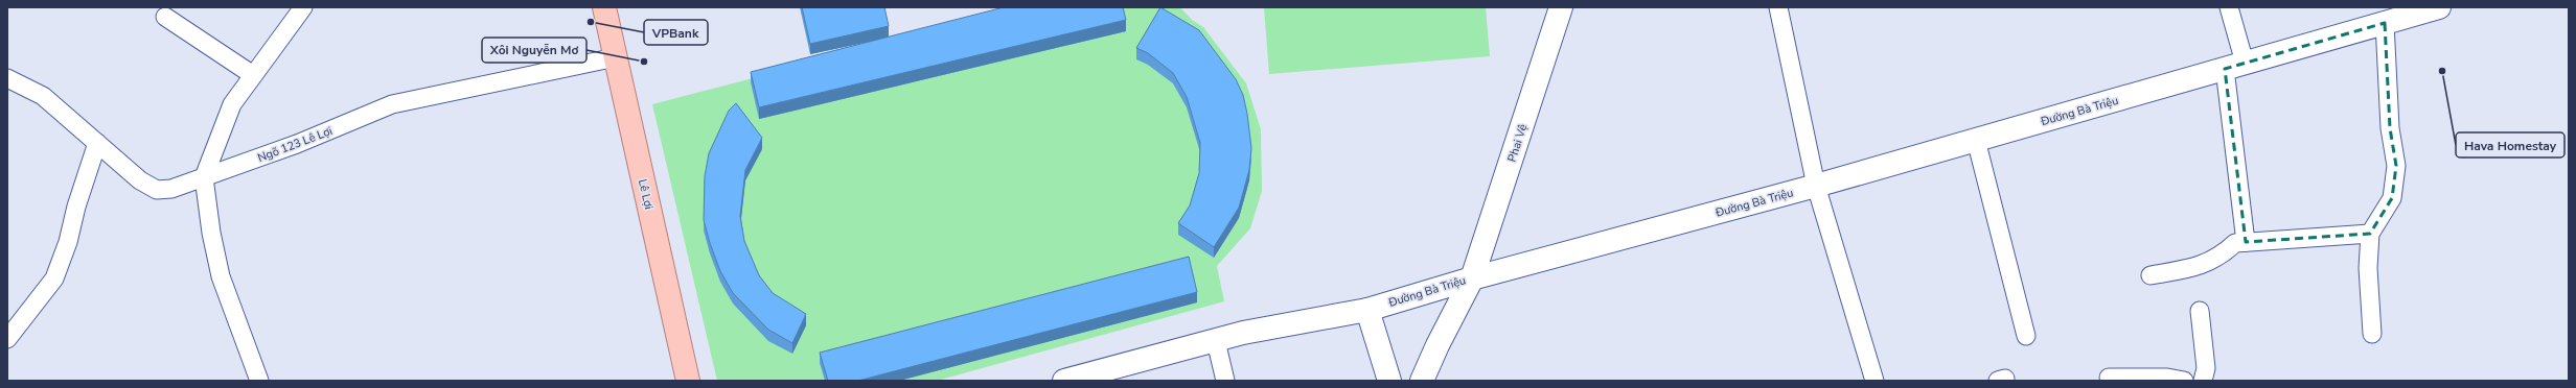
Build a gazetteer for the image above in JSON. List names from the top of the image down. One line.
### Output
{"streets":{"main road":["Đường Bà Triệu","Phai Vệ","Lê Lợi"],"street":["Ngõ 123 Lê Lợi"]},"crossings":[["Đường Bà Triệu","Phai Vệ"],["Ngõ 123 Lê Lợi","Lê Lợi"]],"places":["VPBank","Xôi Nguyễn Mơ","Hava Homestay"]}
